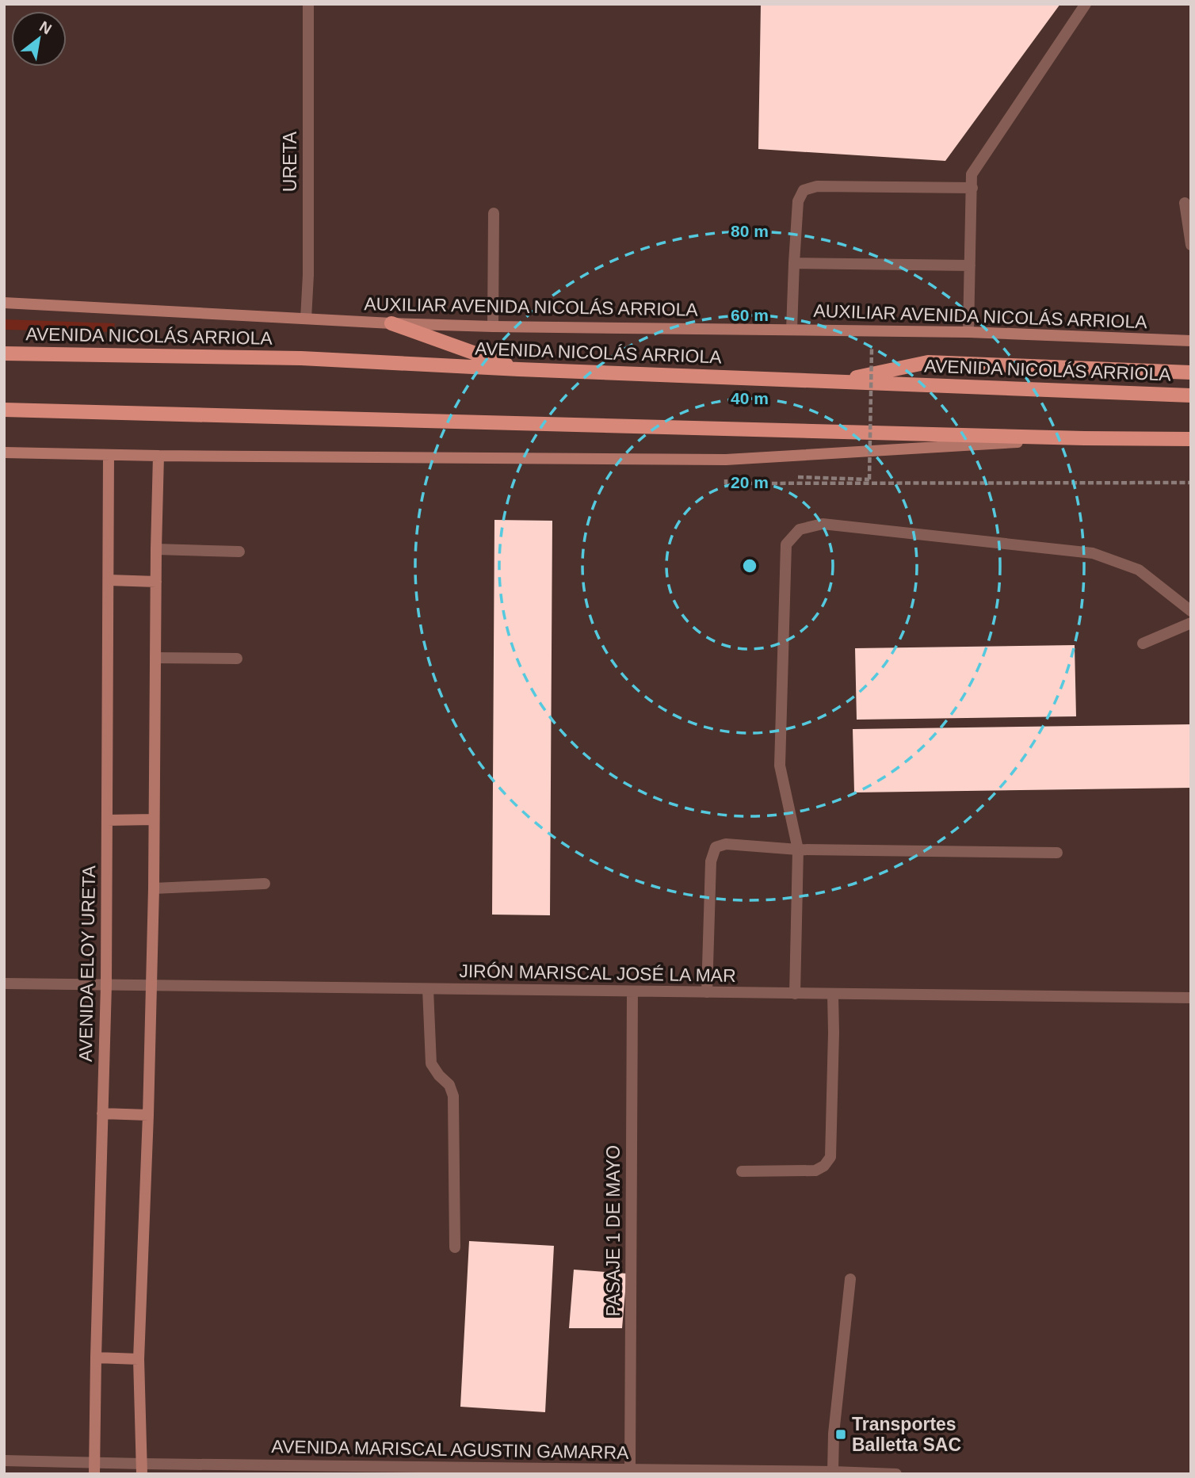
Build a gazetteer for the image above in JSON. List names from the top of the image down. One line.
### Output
{"streets":{"main road":["AVENIDA NICOLÁS ARRIOLA"],"street":["URETA","AUXILIAR AVENIDA NICOLÁS ARRIOLA","AVENIDA ELOY URETA","JIRÓN MARISCAL JOSÉ LA MAR","PASAJE 1 DE MAYO","AVENIDA MARISCAL AGUSTIN GAMARRA"]},"crossings":[["URETA","AUXILIAR AVENIDA NICOLÁS ARRIOLA"],["AVENIDA ELOY URETA","JIRÓN MARISCAL JOSÉ LA MAR"],["AVENIDA ELOY URETA","AVENIDA MARISCAL AGUSTIN GAMARRA"],["JIRÓN MARISCAL JOSÉ LA MAR","PASAJE 1 DE MAYO"],["PASAJE 1 DE MAYO","AVENIDA MARISCAL AGUSTIN GAMARRA"]],"places":{"transit":["Transportes Balletta SAC"]},"north":"top right","rings":["80 m","60 m","40 m","20 m"]}
